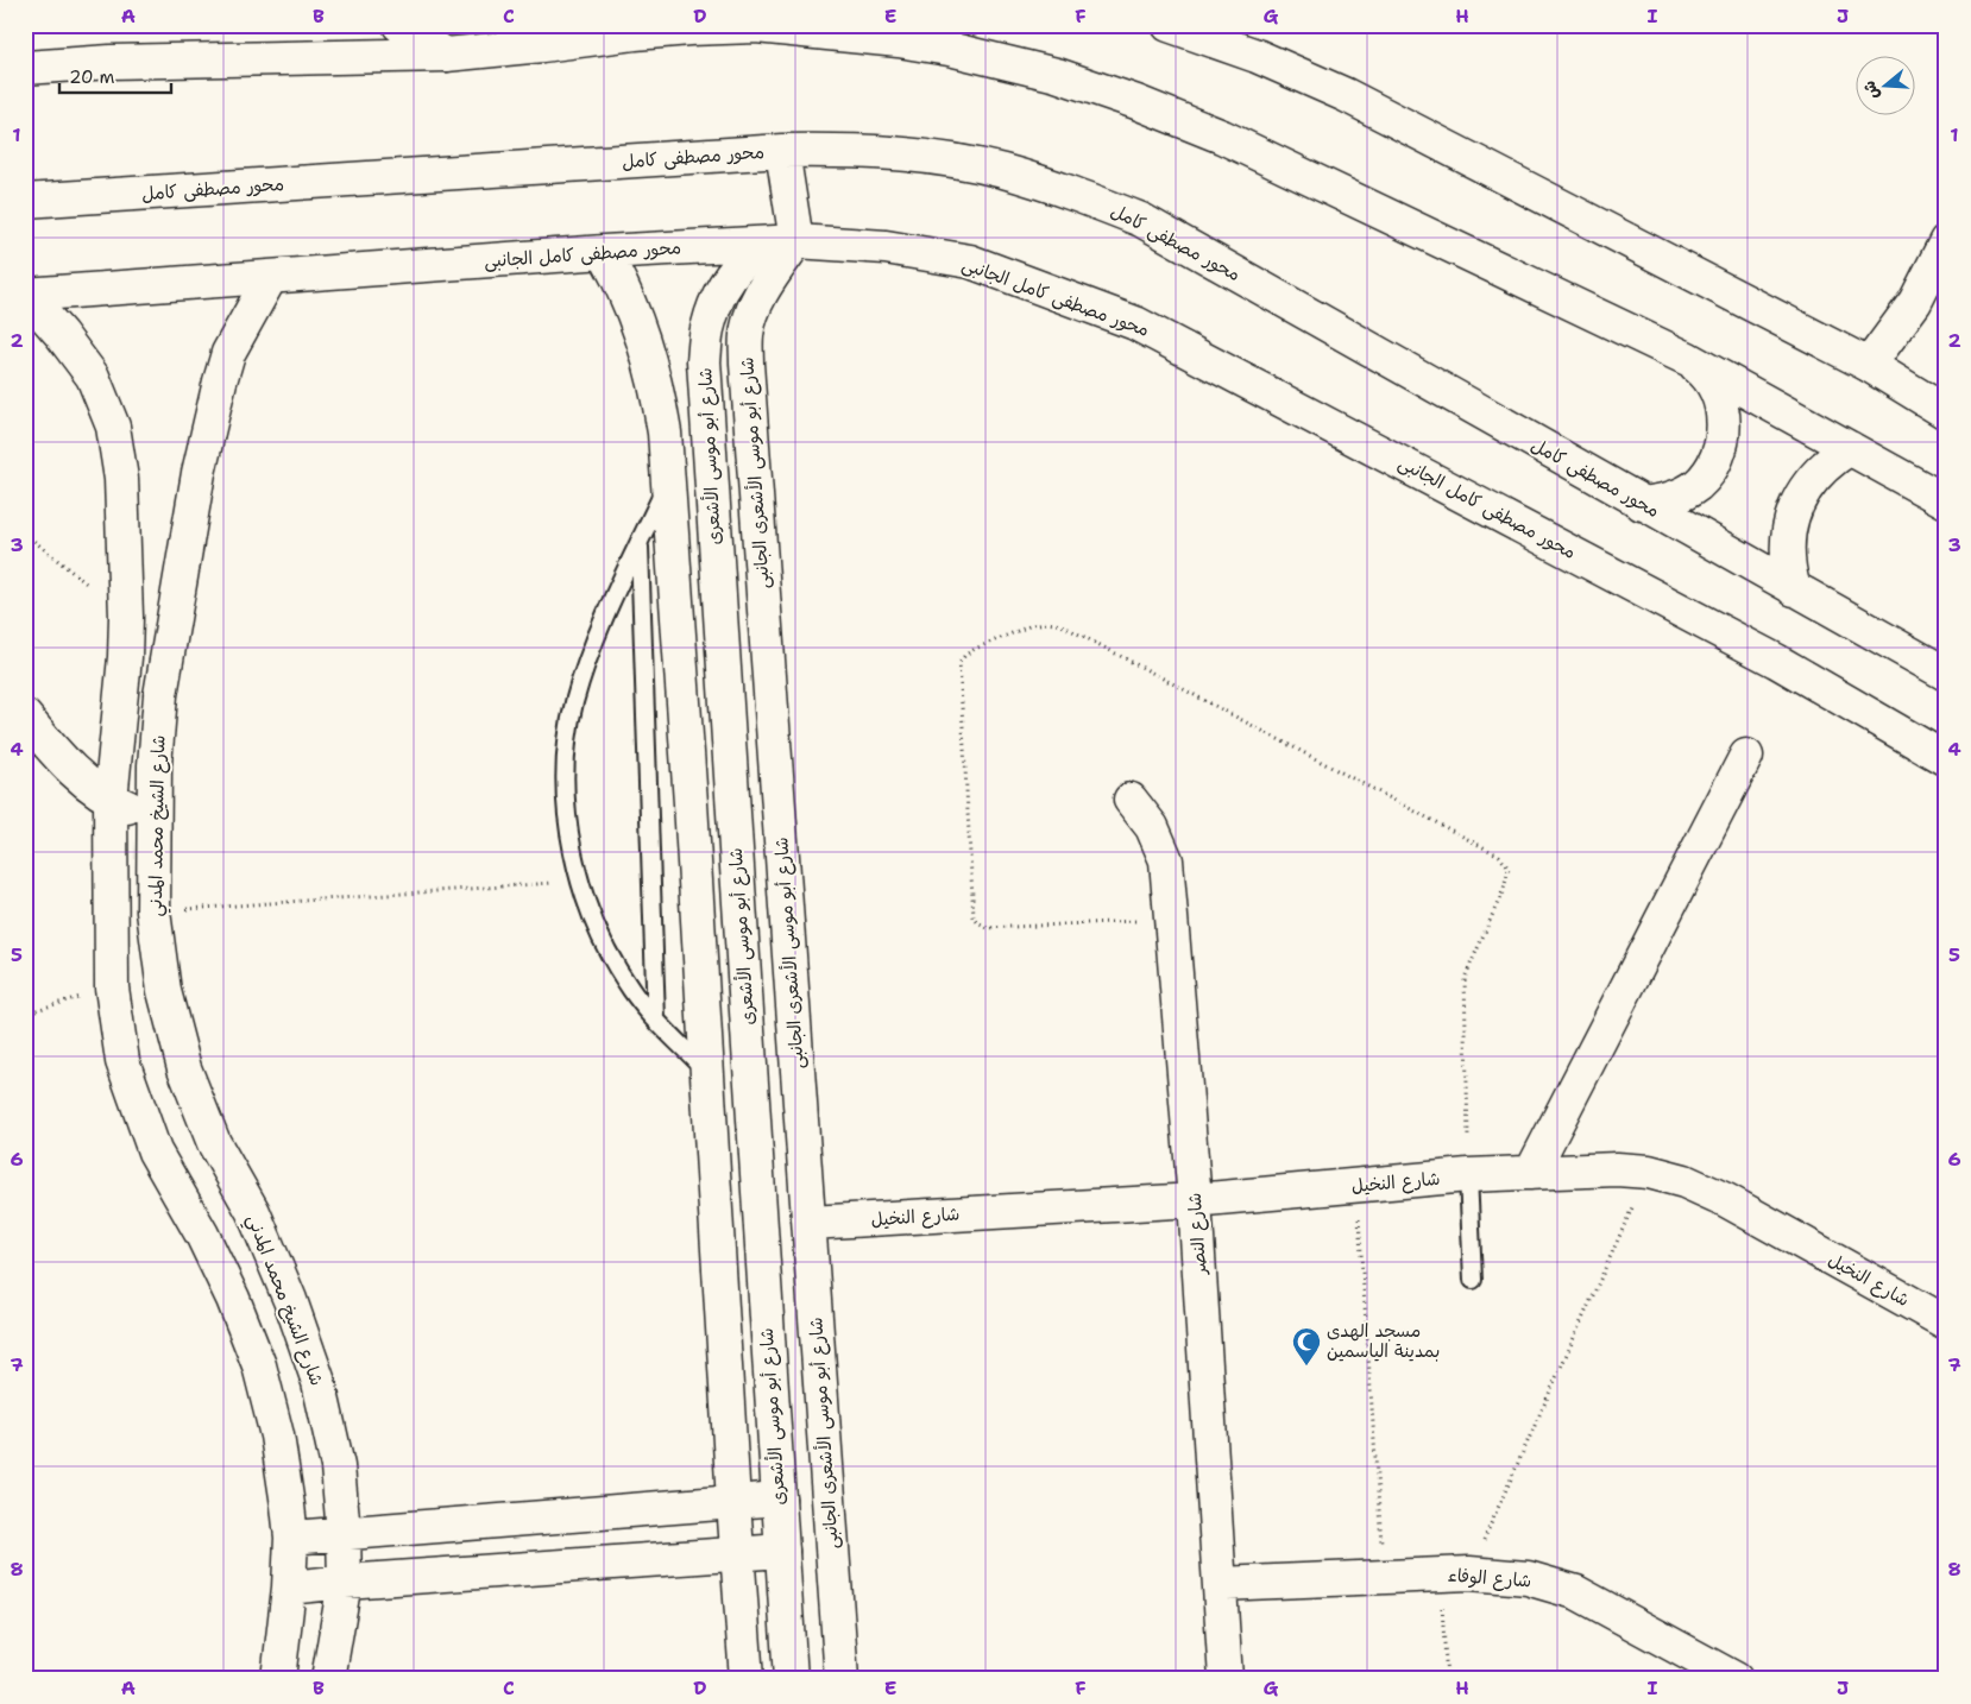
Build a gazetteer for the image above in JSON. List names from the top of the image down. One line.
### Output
{"streets":{"street":["محور مصطفى كامل","محور مصطفى كامل الجانبى","شارع أبو موسى الأشعرى","شارع أبو موسى الأشعرى الجانبى","شارع الشيخ محمد المدني","شارع النخيل","شارع النصر","شارع الوفاء"]},"crossings":[["محور مصطفى كامل الجانبى","شارع أبو موسى الأشعرى"],["محور مصطفى كامل الجانبى","شارع أبو موسى الأشعرى الجانبى"],["محور مصطفى كامل الجانبى","شارع الشيخ محمد المدني"],["شارع أبو موسى الأشعرى","شارع أبو موسى الأشعرى الجانبى"],["شارع أبو موسى الأشعرى الجانبى","شارع النخيل"],["شارع النخيل","شارع النصر"],["شارع النصر","شارع الوفاء"]],"places":{"mosque":["مسجد الهدى بمدينة الياسمين"]},"scale_bar":"20 m","north":"left","grid":{"columns":["A","B","C","D","E","F","G","H","I","J"],"rows":["1","2","3","4","5","6","7","8"]}}
